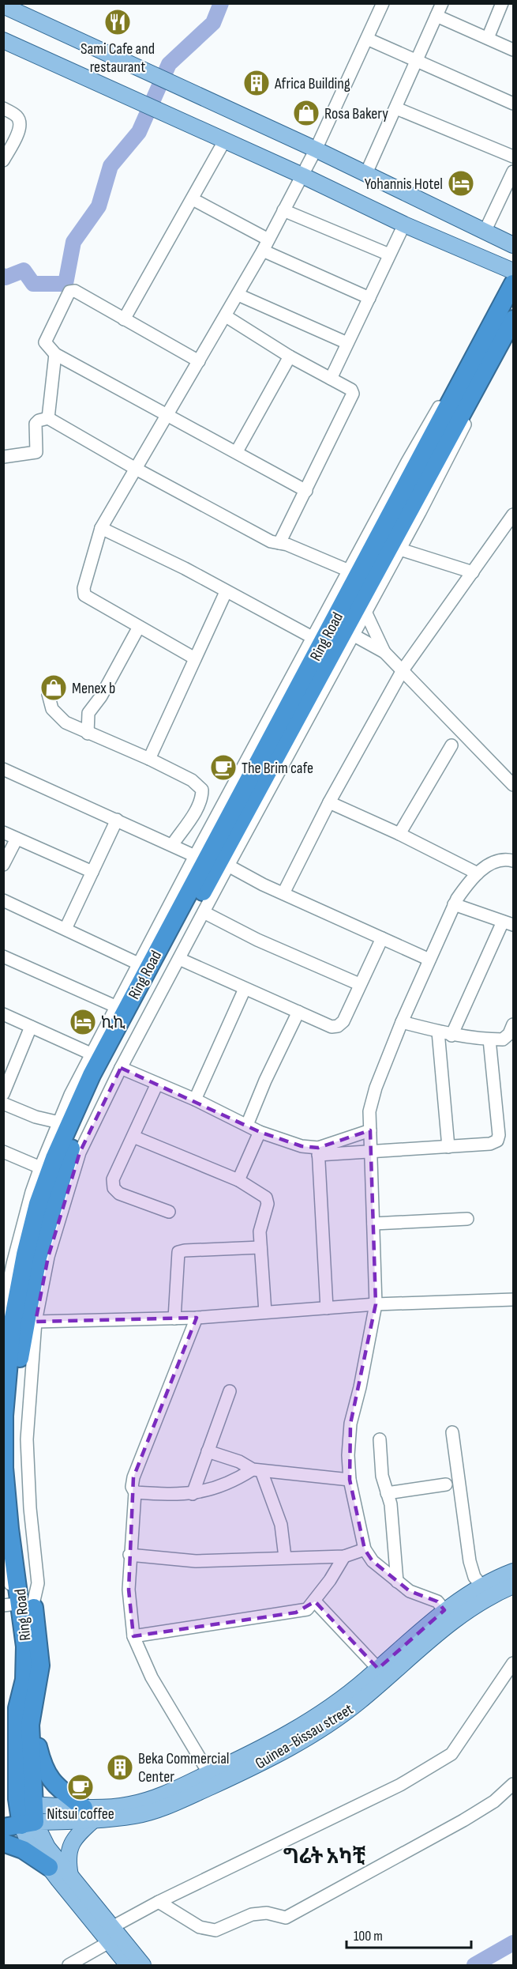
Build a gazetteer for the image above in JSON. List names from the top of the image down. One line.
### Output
{"streets":{"highway":["Ring Road"],"main road":["Guinea-Bissau street"]},"crossings":[["Ring Road","Guinea-Bissau street"]],"districts":["ግሬት አካቺ"],"places":{"restaurant":["Sami Cafe and restaurant"],"building":["Africa Building","Beka Commercial Center"],"shop":["Rosa Bakery","Menex b"],"hotel":["Yohannis Hotel","ኪኪ"],"cafe":["The Brim cafe","Nitsui coffee"]},"scale_bar":"100 m"}
